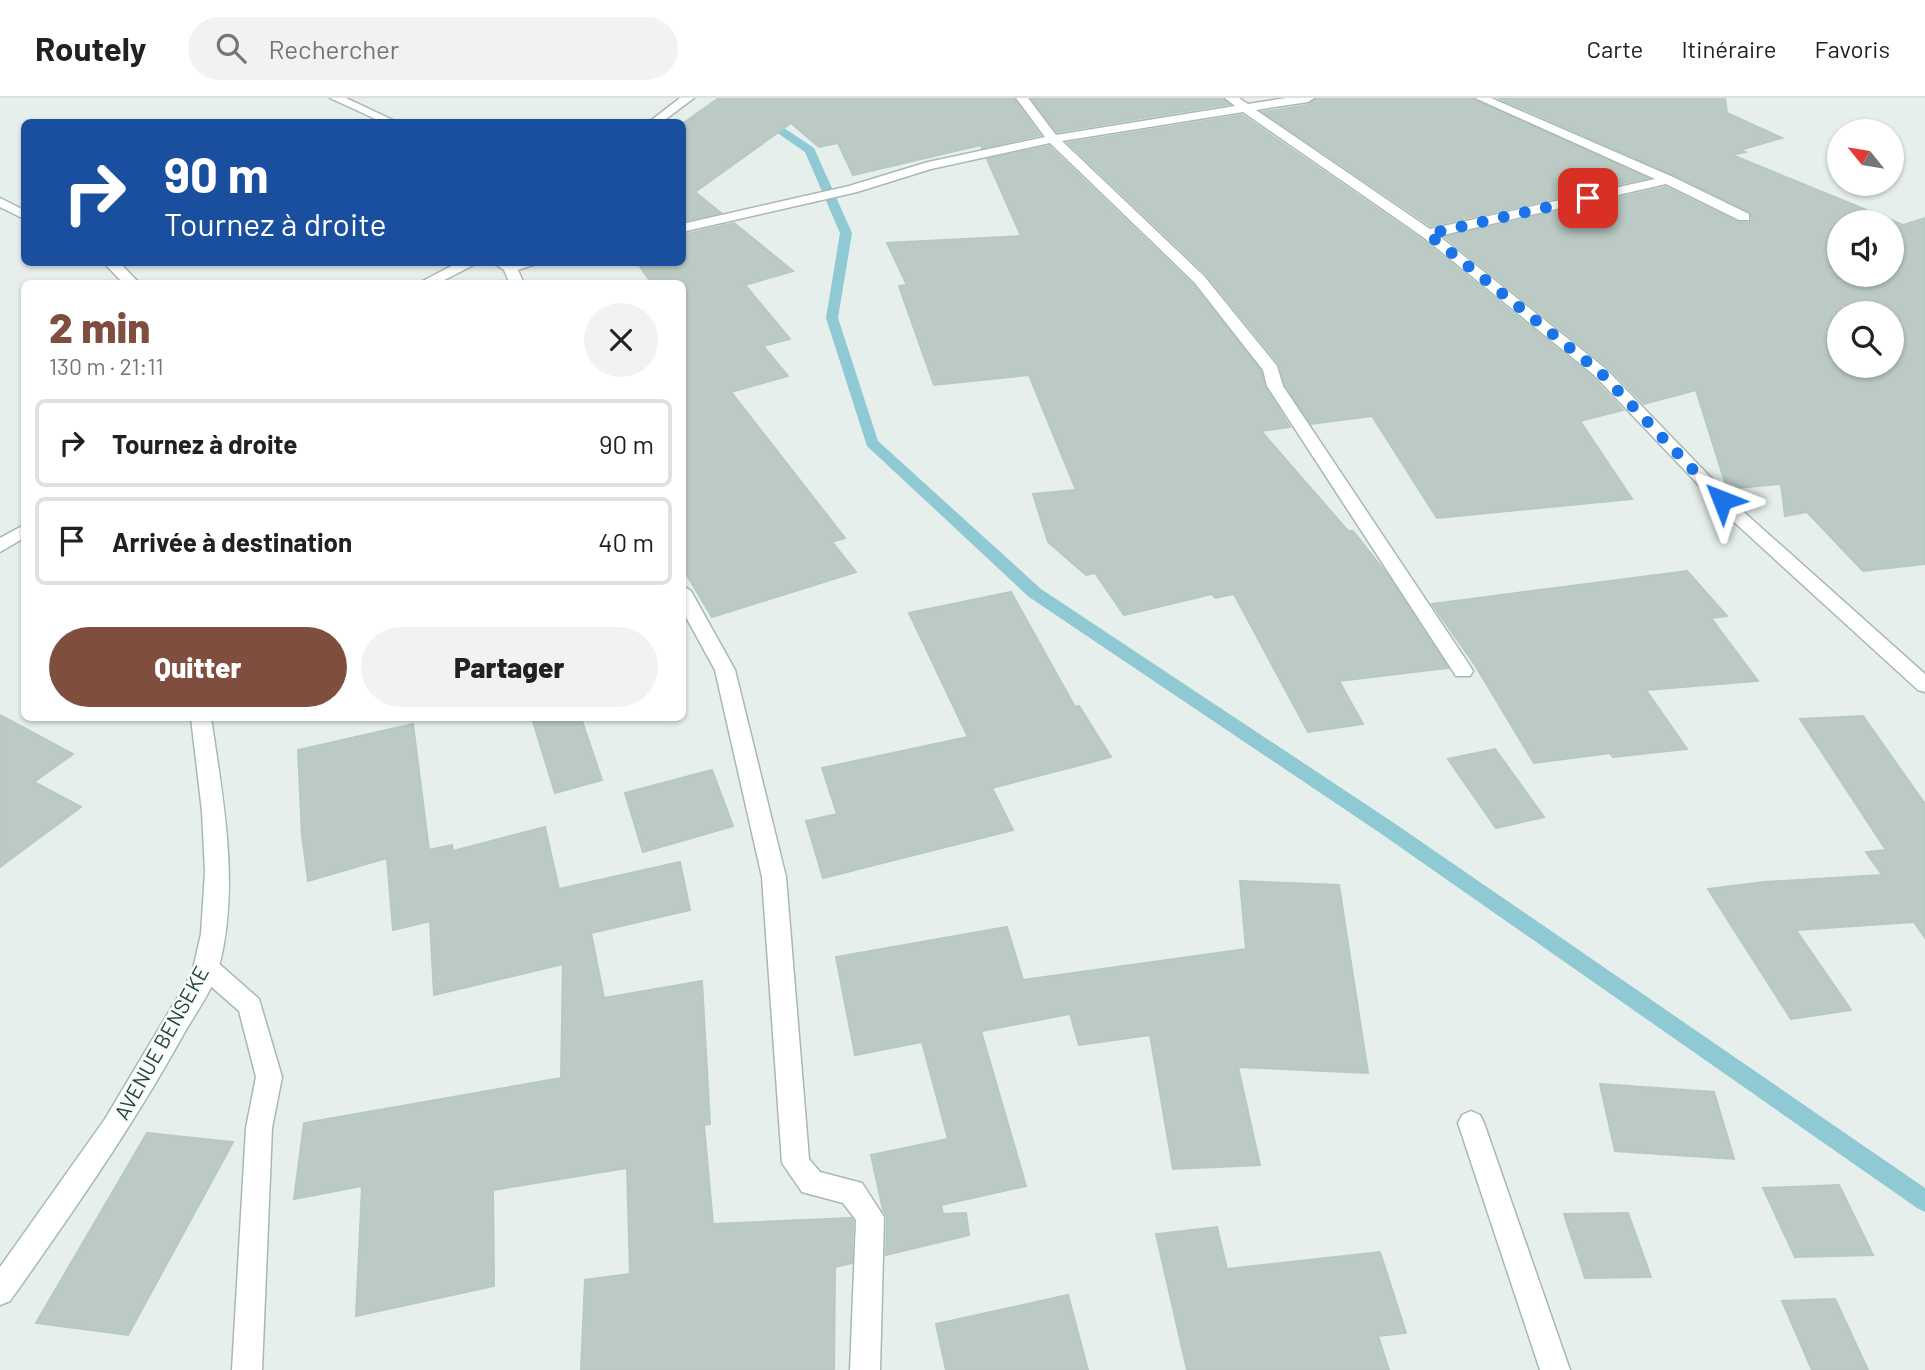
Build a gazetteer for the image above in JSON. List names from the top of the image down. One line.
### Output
{"streets":{"street":["AVENUE BENSEKE"]},"north":"top left","page":{"header":"Routely","search":"Rechercher","nav":["Carte","Itinéraire","Favoris"],"turn":["90 m","Tournez à droite"],"heading":["2 min","130 m · 21:11"],"list":[{"name":"Tournez à droite","value":"90 m"},{"name":"Arrivée à destination","value":"40 m"}],"buttons":["Quitter","Partager"]}}
